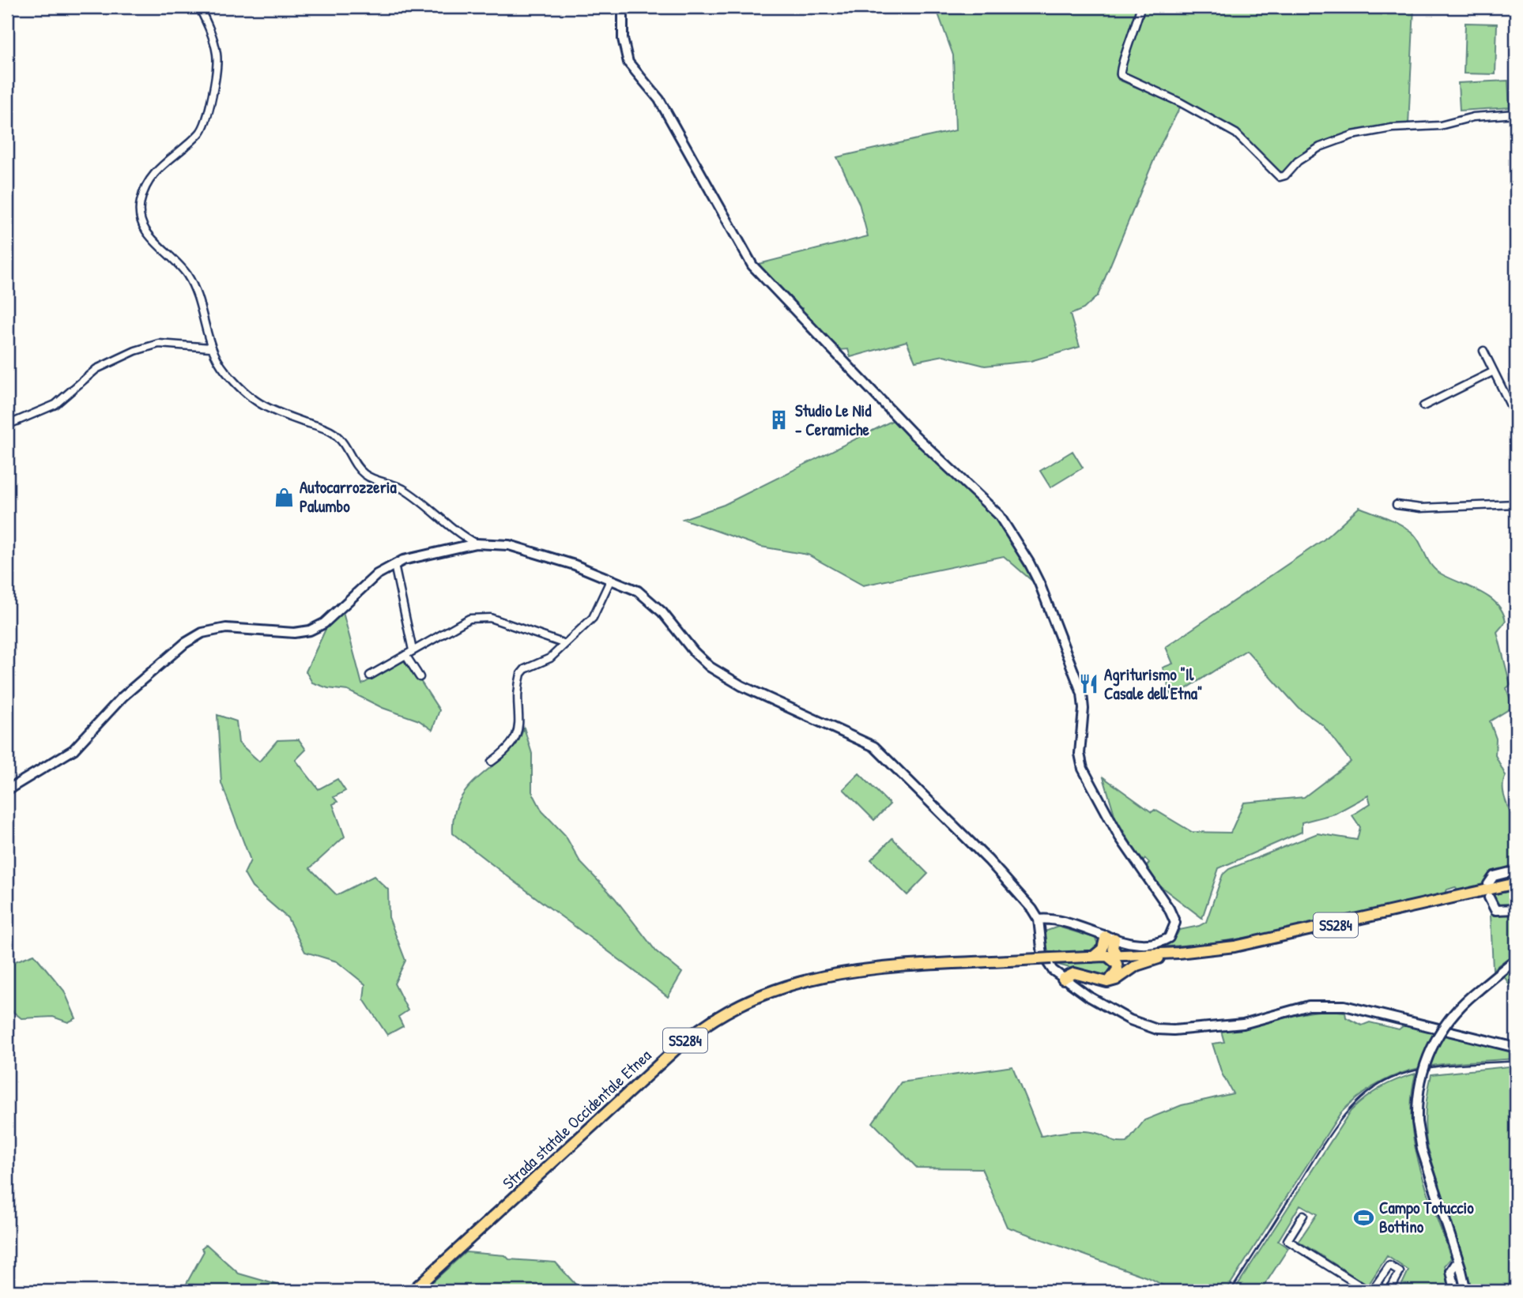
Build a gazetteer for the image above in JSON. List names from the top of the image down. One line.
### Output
{"streets":{"main road":["SS284","Strada statale Occidentale Etnea"]},"crossings":[["SS284","Strada statale Occidentale Etnea"]],"places":{"building":["Studio Le Nid - Ceramiche"],"shop":["Autocarrozzeria Palumbo"],"restaurant":["Agriturismo \"Il Casale dell'Etna\""],"sports":["Campo Totuccio Bottino"]}}
